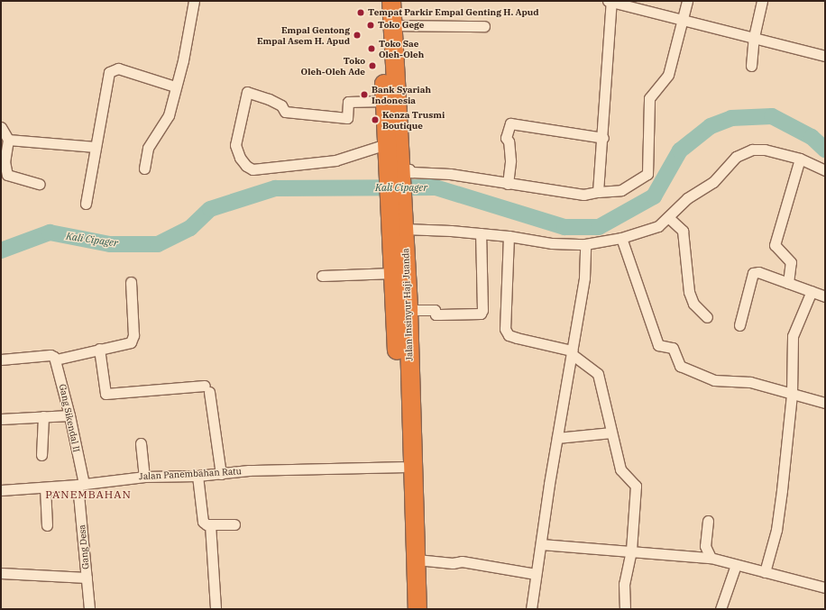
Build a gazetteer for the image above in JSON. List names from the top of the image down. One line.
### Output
{"streets":{"highway":["Jalan Insinyur Haji Juanda"],"street":["Gang Sikendal II","Jalan Panembahan Ratu","Gang Desa"]},"crossings":[["Jalan Insinyur Haji Juanda","Jalan Panembahan Ratu"],["Gang Sikendal II","Jalan Panembahan Ratu"],["Gang Sikendal II","Gang Desa"],["Jalan Panembahan Ratu","Gang Desa"]],"districts":["PANEMBAHAN"],"water":["Kali Cipager"],"places":["Tempat Parkir Empal Genting H. Apud","Toko Gege","Empal Gentong Empal Asem H. Apud","Toko Sae Oleh-Oleh","Toko Oleh-Oleh Ade","Bank Syariah Indonesia","Kenza Trusmi Boutique"]}
